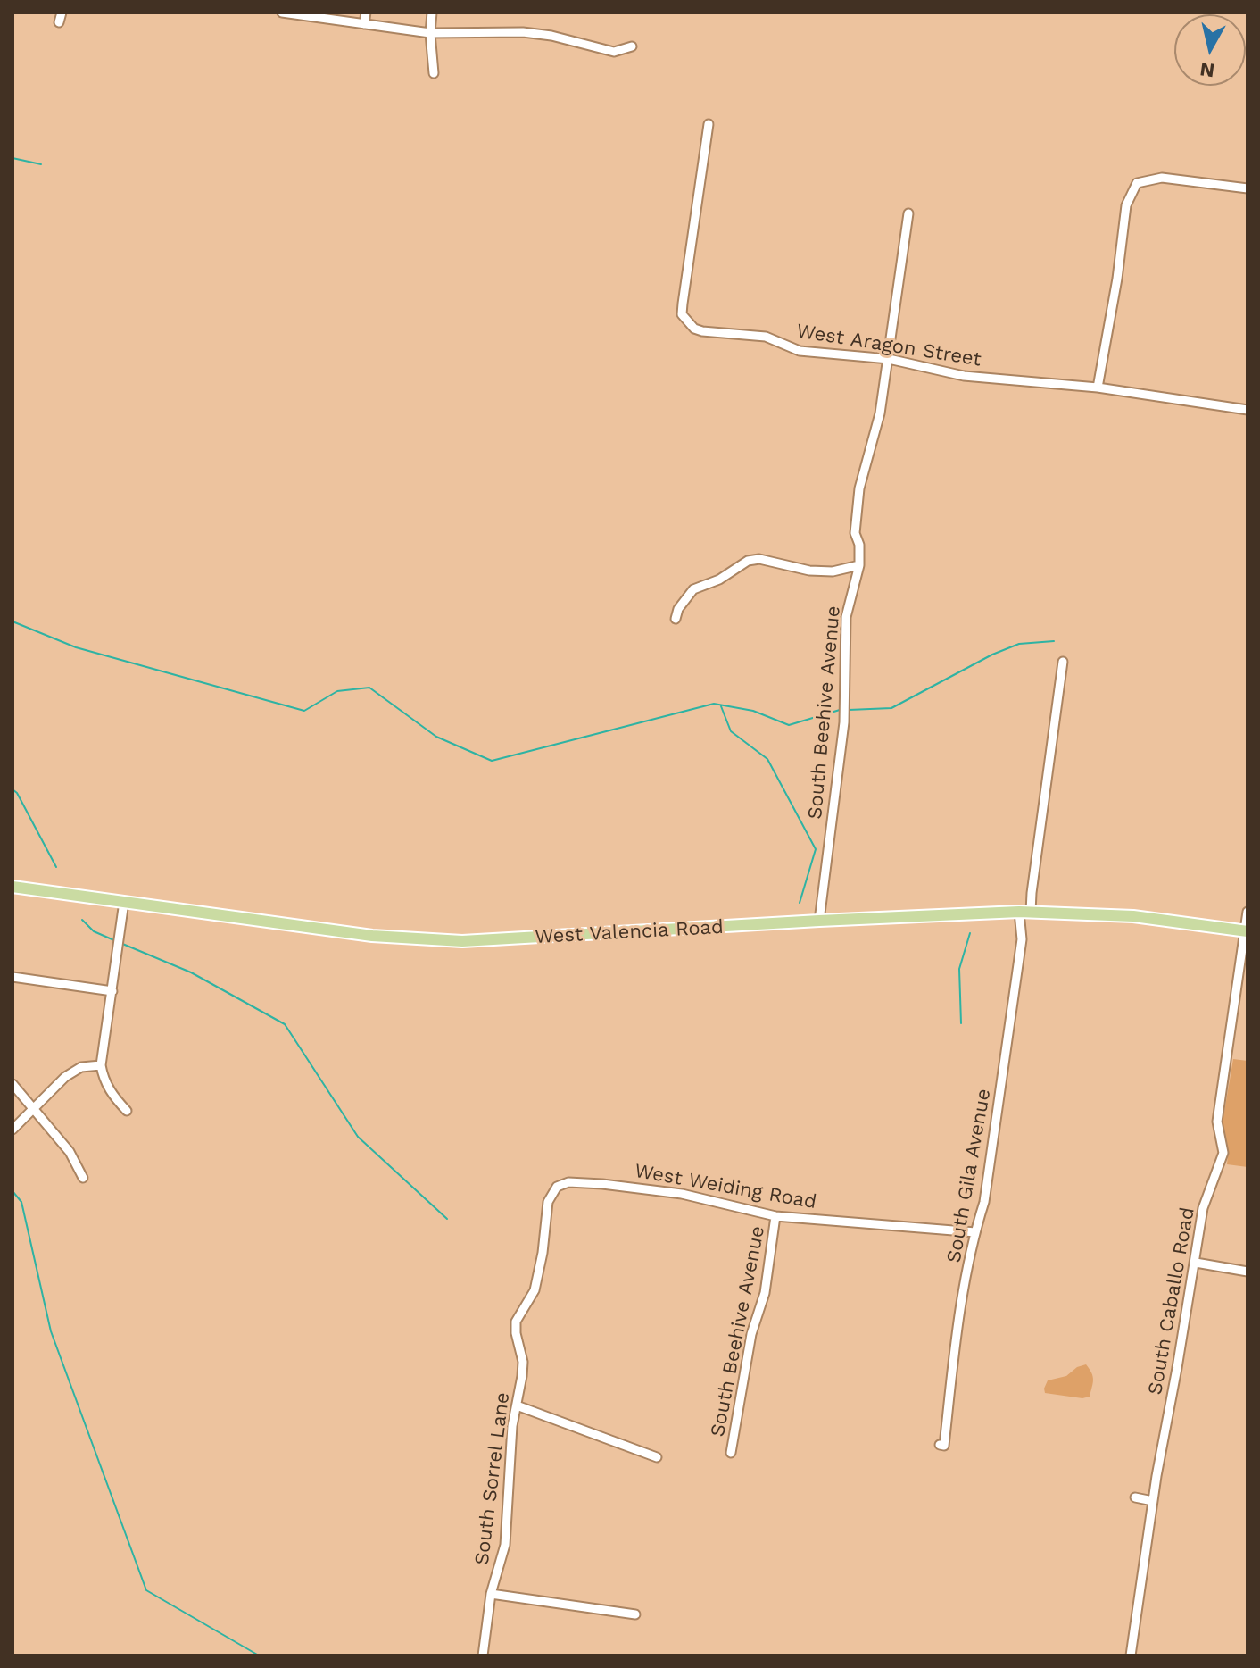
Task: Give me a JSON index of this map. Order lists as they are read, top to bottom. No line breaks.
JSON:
{"streets":{"main road":["West Valencia Road"],"street":["West Aragon Street","South Beehive Avenue","South Gila Avenue","West Weiding Road","South Caballo Road","South Sorrel Lane"]},"crossings":[["West Aragon Street","South Beehive Avenue"],["South Beehive Avenue","West Valencia Road"],["South Beehive Avenue","West Weiding Road"],["West Valencia Road","South Gila Avenue"],["West Valencia Road","South Caballo Road"],["South Gila Avenue","West Weiding Road"],["West Weiding Road","South Sorrel Lane"]],"north":"bottom"}
